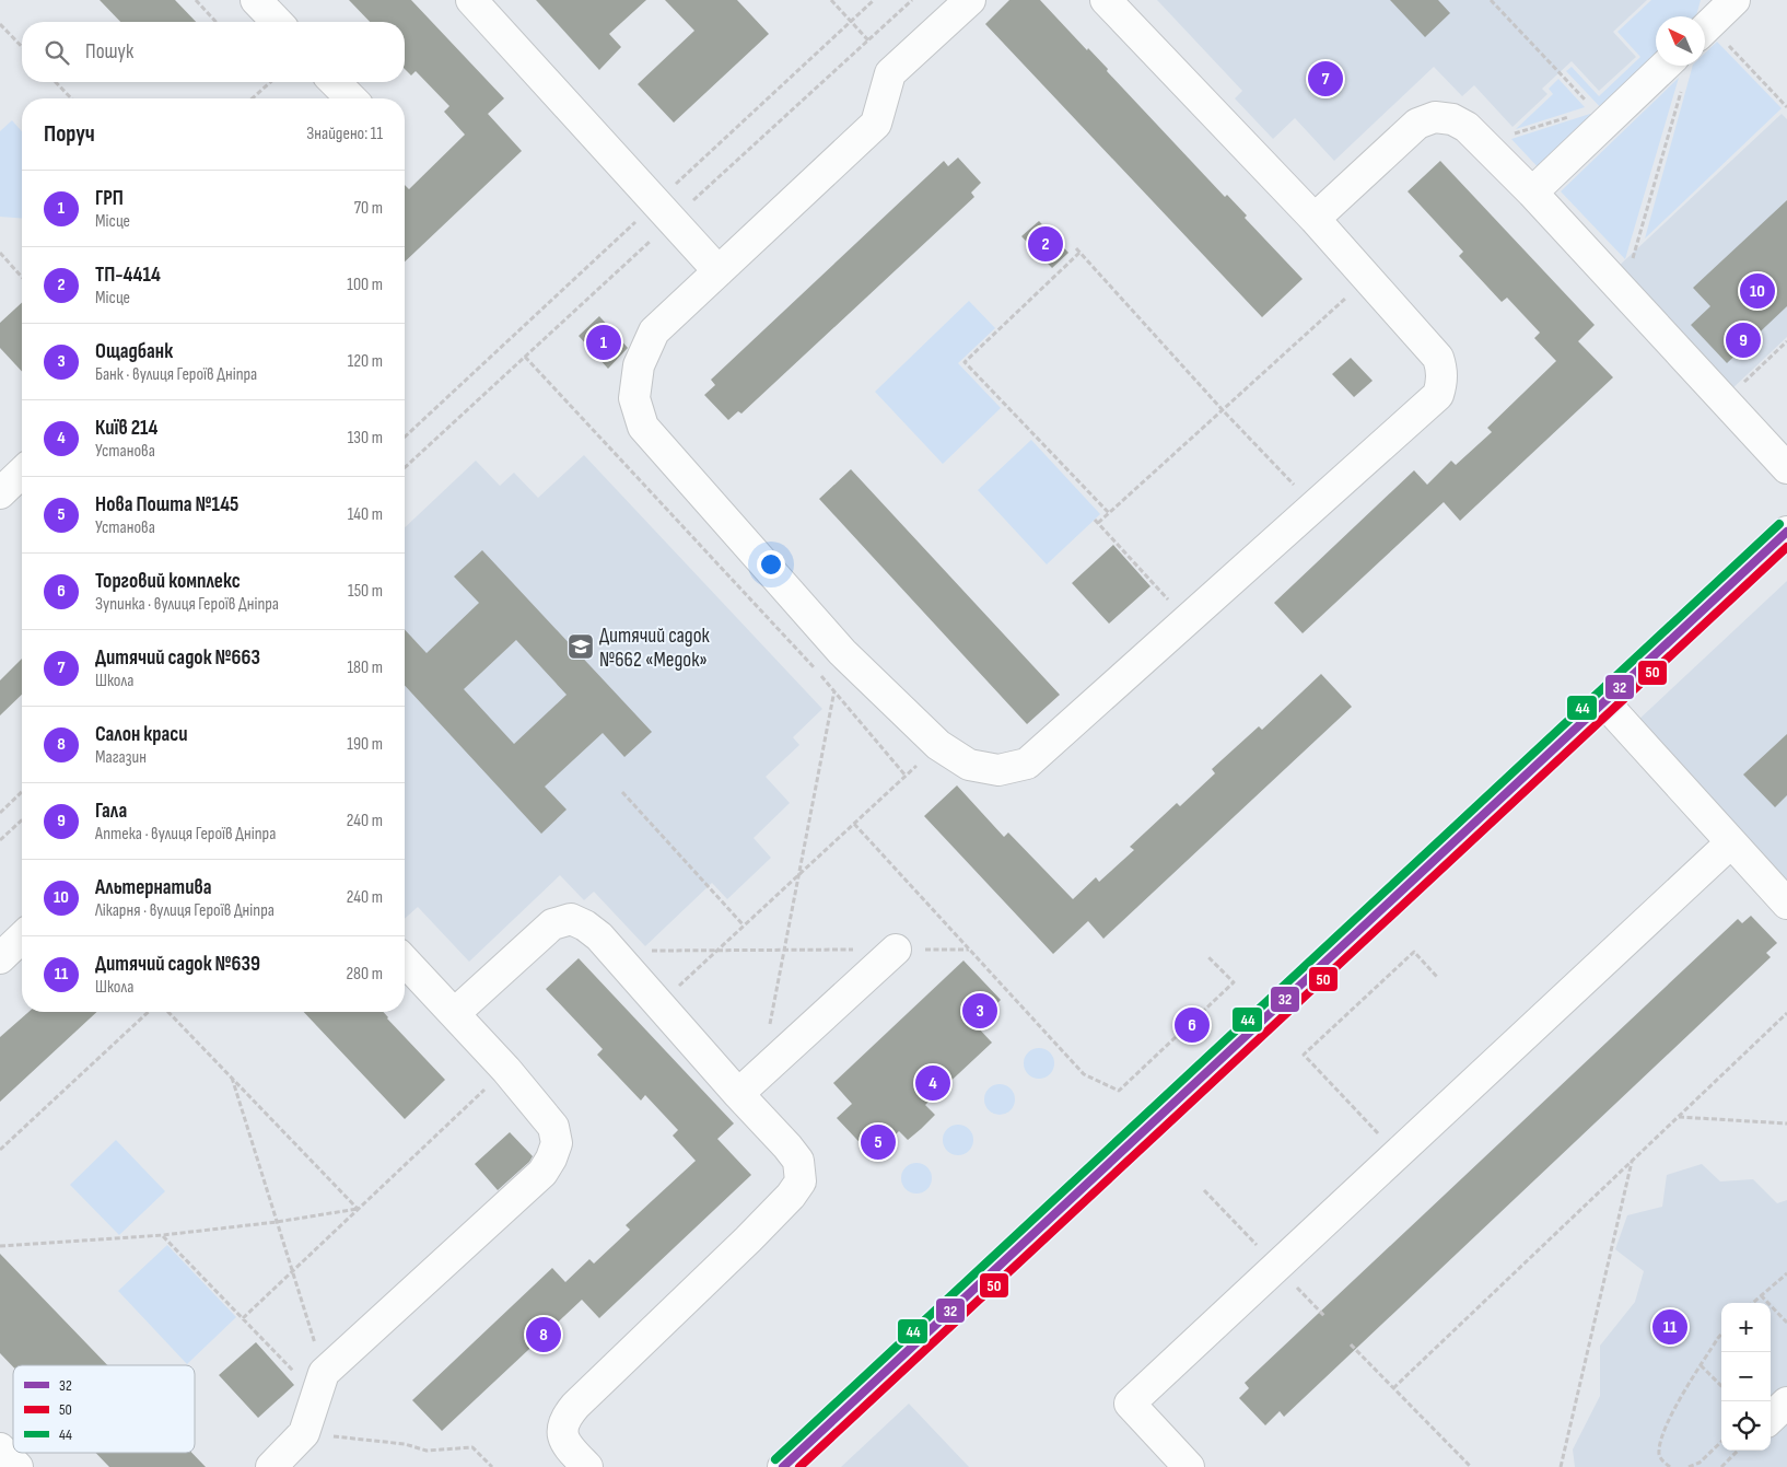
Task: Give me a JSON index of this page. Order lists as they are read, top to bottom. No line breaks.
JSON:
{"places":{"school or university":["Дитячий садок №662 «Медок»"]},"lines":["transit line 44","transit line 32","transit line 50"],"legend":["32","50","44"],"north":"top left","page":{"search":"Пошук","pins":["7","2","10","9","1","3","6","4","5","11","8"],"heading":["Поруч","Знайдено: 11"],"list":[{"mark":"1","name":"ГРП","note":"Місце","value":"70 m"},{"mark":"2","name":"ТП-4414","note":"Місце","value":"100 m"},{"mark":"3","name":"Ощадбанк","note":"Банк · вулиця Героїв Дніпра","value":"120 m"},{"mark":"4","name":"Київ 214","note":"Установа","value":"130 m"},{"mark":"5","name":"Нова Пошта №145","note":"Установа","value":"140 m"},{"mark":"6","name":"Торговий комплекс","note":"Зупинка · вулиця Героїв Дніпра","value":"150 m"},{"mark":"7","name":"Дитячий садок №663","note":"Школа","value":"180 m"},{"mark":"8","name":"Салон краси","note":"Магазин","value":"190 m"},{"mark":"9","name":"Гала","note":"Аптека · вулиця Героїв Дніпра","value":"240 m"},{"mark":"10","name":"Альтернатива","note":"Лікарня · вулиця Героїв Дніпра","value":"240 m"},{"mark":"11","name":"Дитячий садок №639","note":"Школа","value":"280 m"}],"map_buttons":["+","−"]}}
